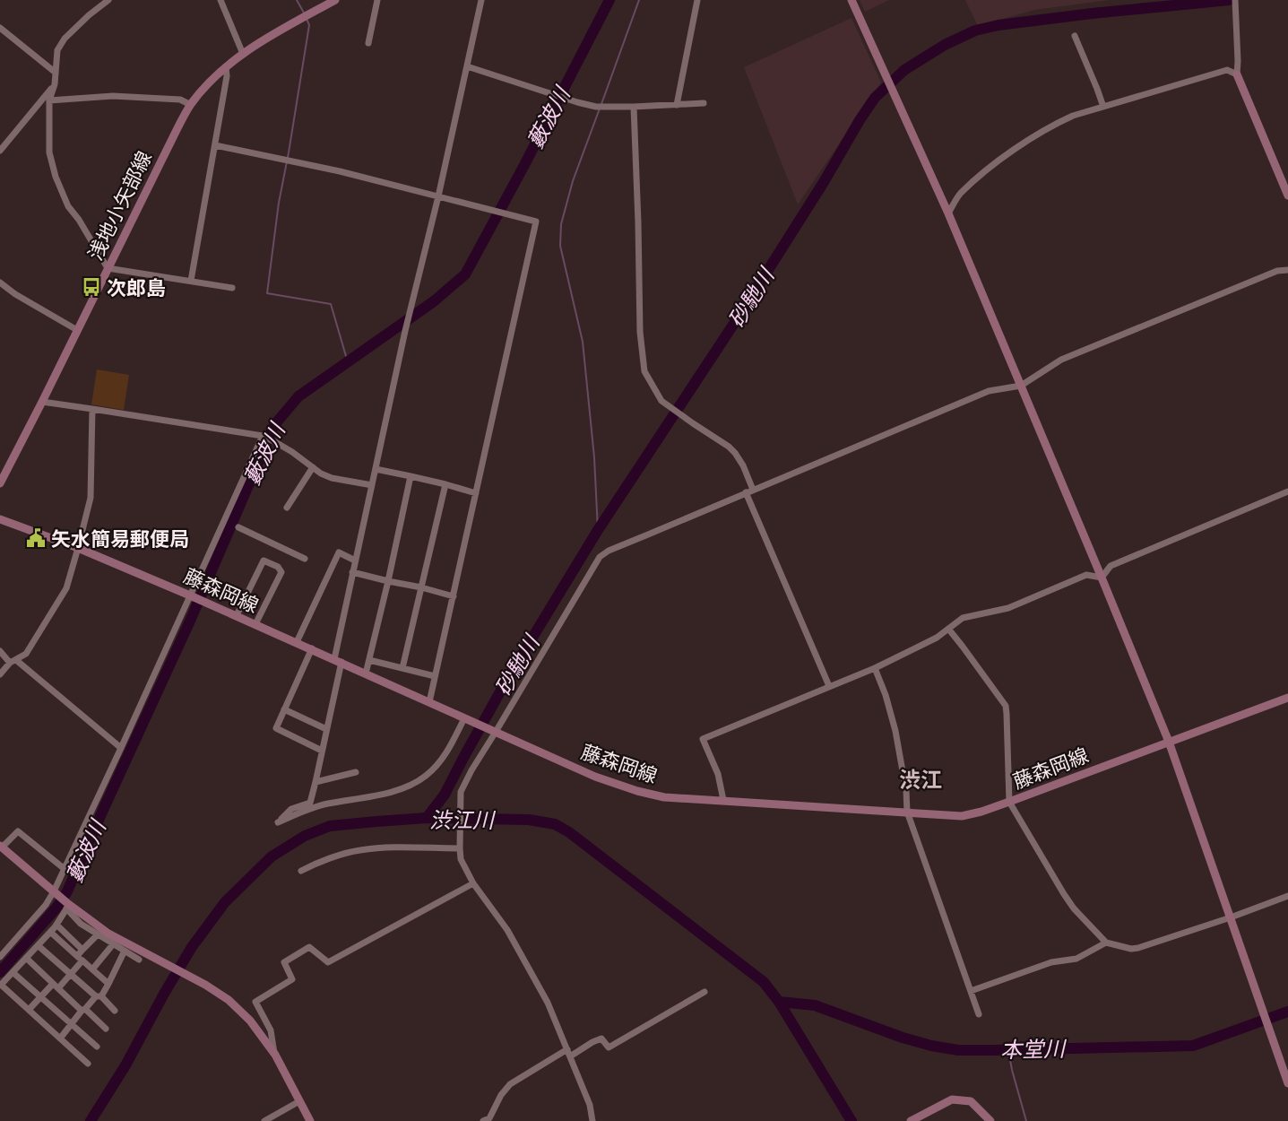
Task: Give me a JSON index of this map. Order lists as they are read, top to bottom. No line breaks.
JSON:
{"streets":{"main road":["浅地小矢部線","藤森岡線"]},"districts":["渋江"],"water":["藪波川","砂馳川","渋江川","本堂川"],"places":{"bus stop":["次郎島"],"public building":["矢水簡易郵便局"]}}
